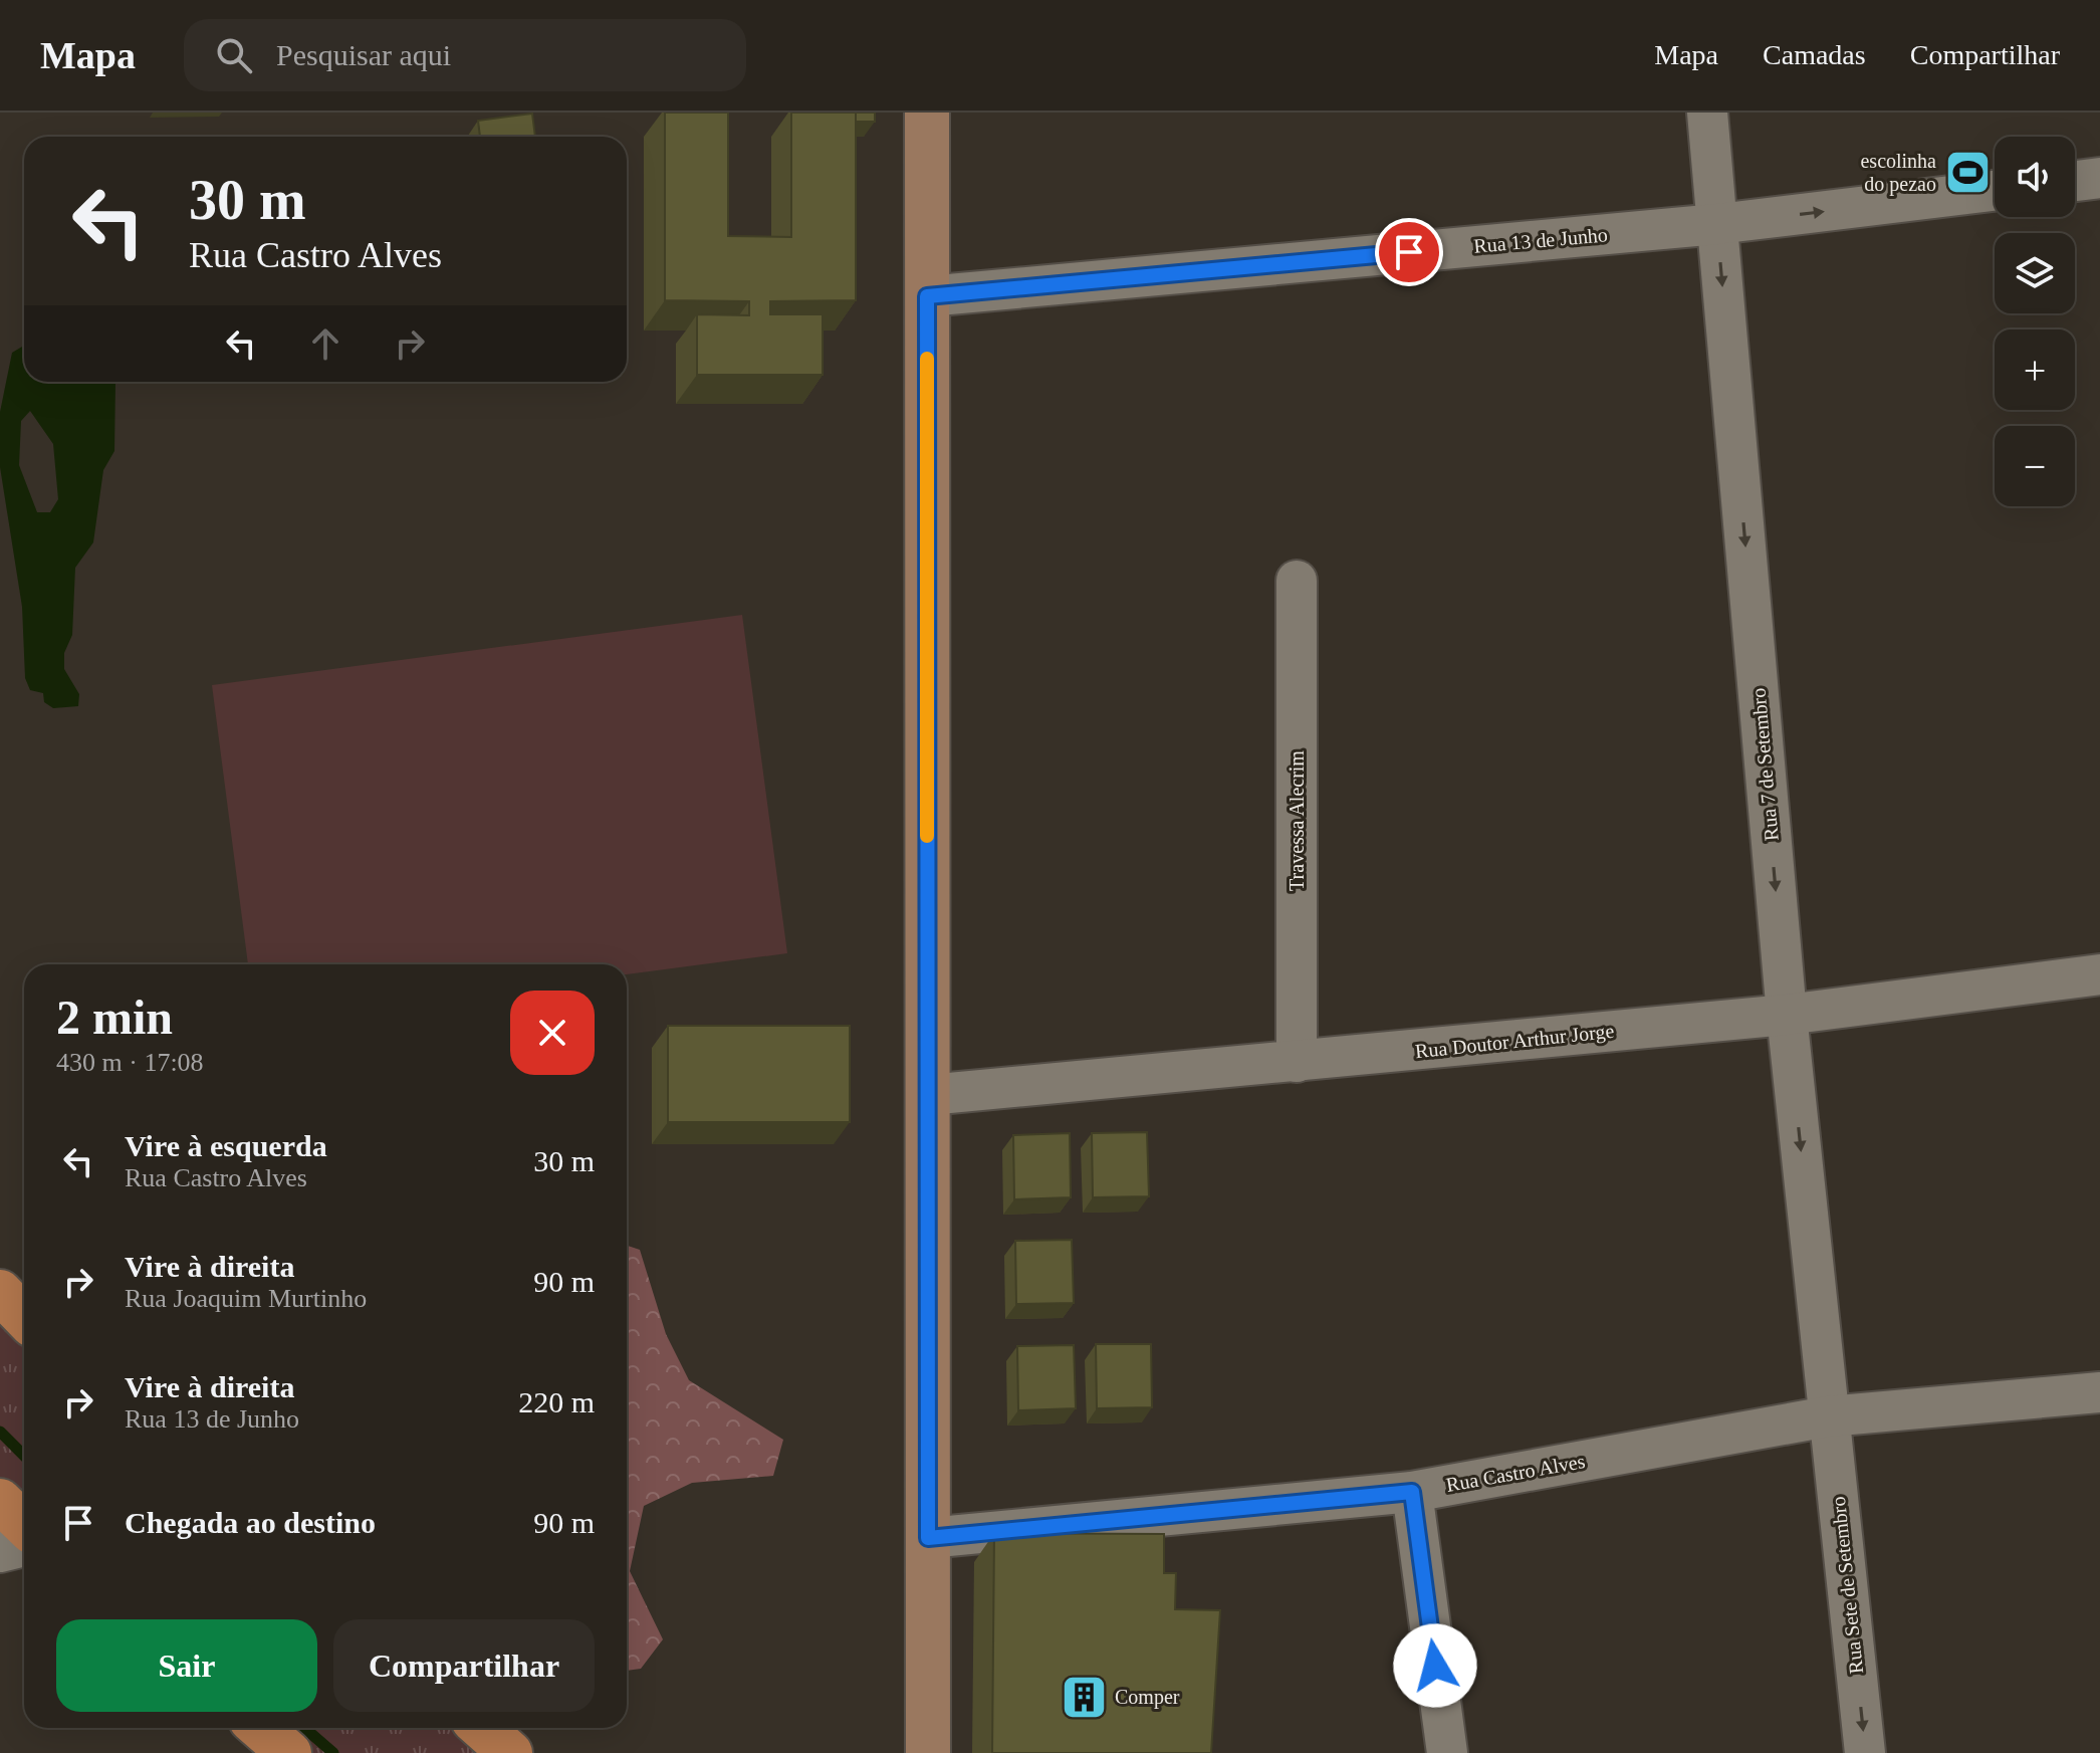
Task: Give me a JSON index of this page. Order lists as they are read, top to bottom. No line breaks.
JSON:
{"streets":{"street":["Rua 13 de Junho","Rua 7 de Setembro","Travessa Alecrim","Rua Doutor Arthur Jorge","Rua Castro Alves","Rua Sete de Setembro"]},"crossings":[["Rua 13 de Junho","Rua 7 de Setembro"],["Rua 7 de Setembro","Rua Doutor Arthur Jorge"],["Rua 7 de Setembro","Rua Castro Alves"],["Rua 7 de Setembro","Rua Sete de Setembro"],["Travessa Alecrim","Rua Doutor Arthur Jorge"],["Rua Castro Alves","Rua Sete de Setembro"]],"one_way":["Rua 7 de Setembro","Rua Sete de Setembro"],"places":{"sports":["escolinha do pezao"],"building":["Comper"]},"page":{"header":"Mapa","search":"Pesquisar aqui","nav":["Mapa","Camadas","Compartilhar"],"map_buttons":["+","−"],"turn":["30 m","Rua Castro Alves"],"heading":["2 min","430 m · 17:08"],"list":[{"name":"Vire à esquerda","note":"Rua Castro Alves","value":"30 m"},{"name":"Vire à direita","note":"Rua Joaquim Murtinho","value":"90 m"},{"name":"Vire à direita","note":"Rua 13 de Junho","value":"220 m"},{"name":"Chegada ao destino","value":"90 m"}],"buttons":["Sair","Compartilhar"]}}
